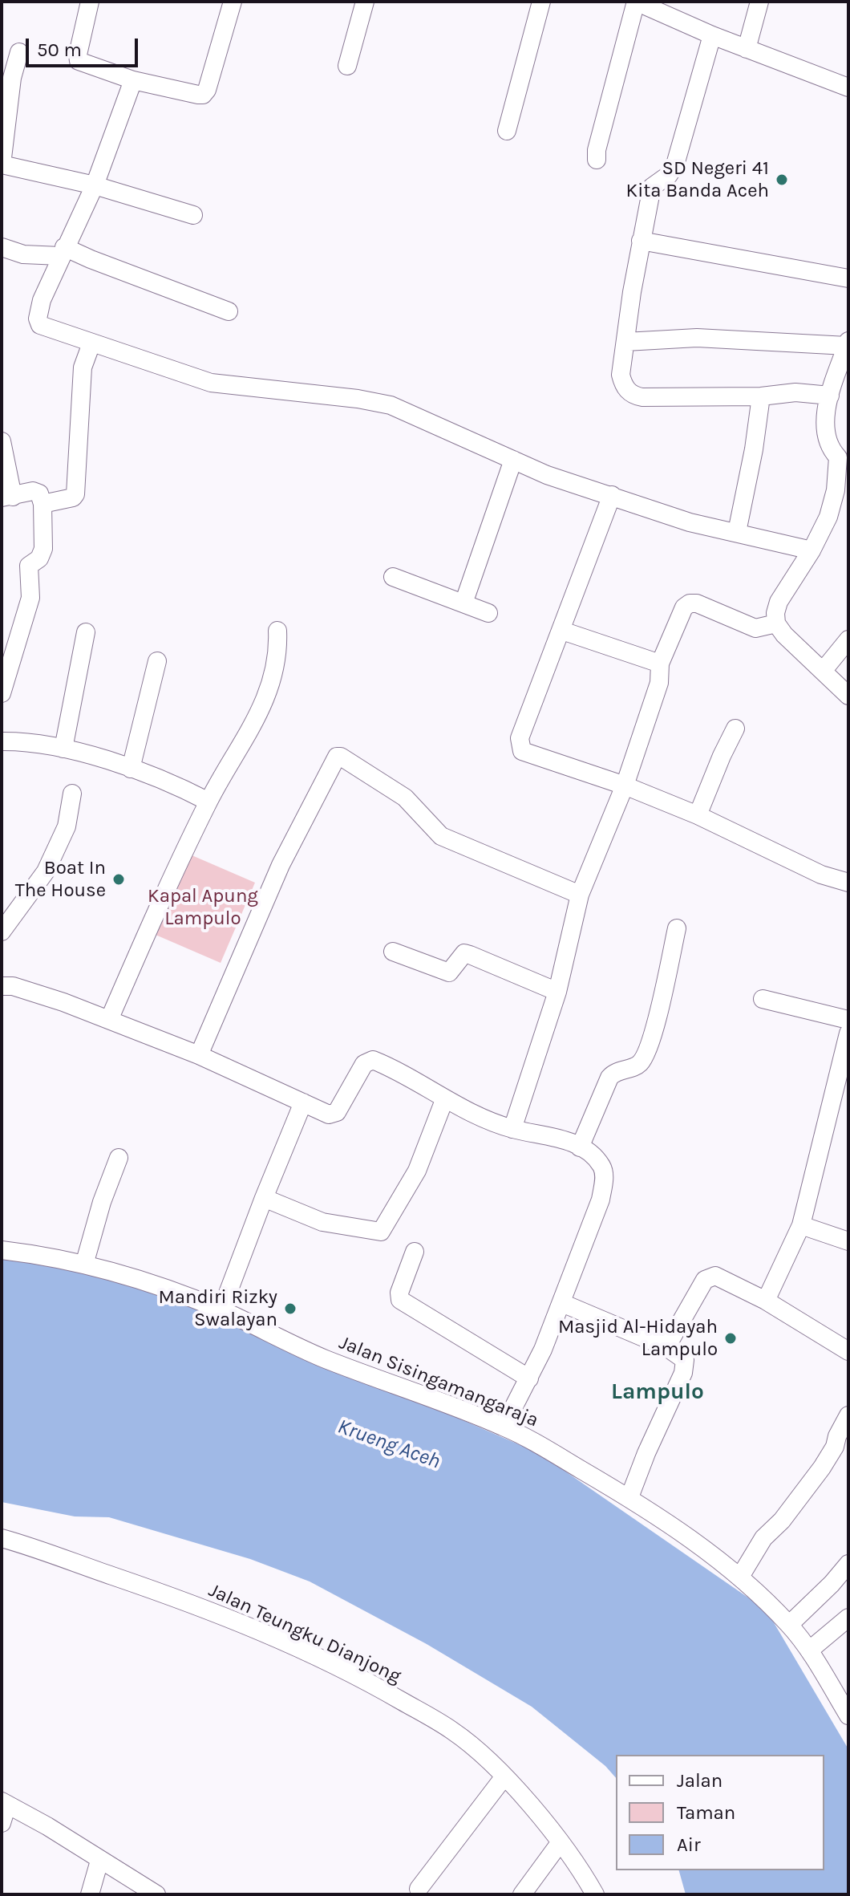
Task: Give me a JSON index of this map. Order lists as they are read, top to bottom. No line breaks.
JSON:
{"streets":{"street":["Jalan Sisingamangaraja","Jalan Teungku Dianjong"]},"districts":["Lampulo"],"water":["Krueng Aceh"],"parks":["Kapal Apung Lampulo"],"places":["SD Negeri 41 Kita Banda Aceh","Boat In The House","Mandiri Rizky Swalayan","Masjid Al-Hidayah Lampulo"],"legend":["Jalan","Taman","Air"],"scale_bar":"50 m"}
